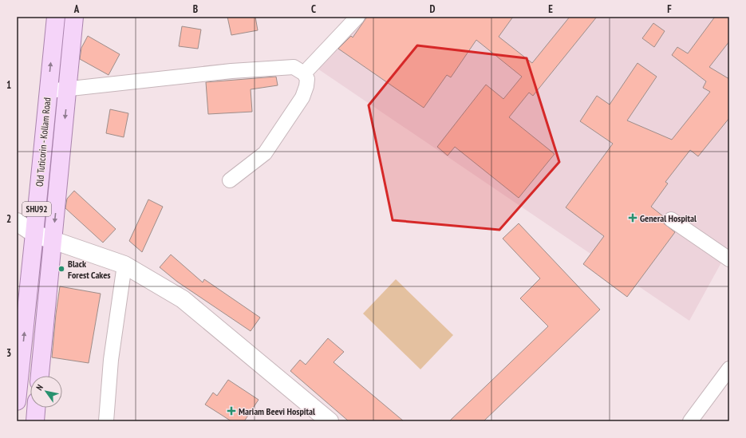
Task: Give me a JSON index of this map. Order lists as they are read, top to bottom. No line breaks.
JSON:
{"streets":{"main road":["Old Tuticorin - Kollam Road","SHU92"]},"places":{"health":["General Hospital","Mariam Beevi Hospital"],"other":["Black Forest Cakes"]},"north":"top left","grid":{"columns":["A","B","C","D","E","F"],"rows":["1","2","3"]}}
